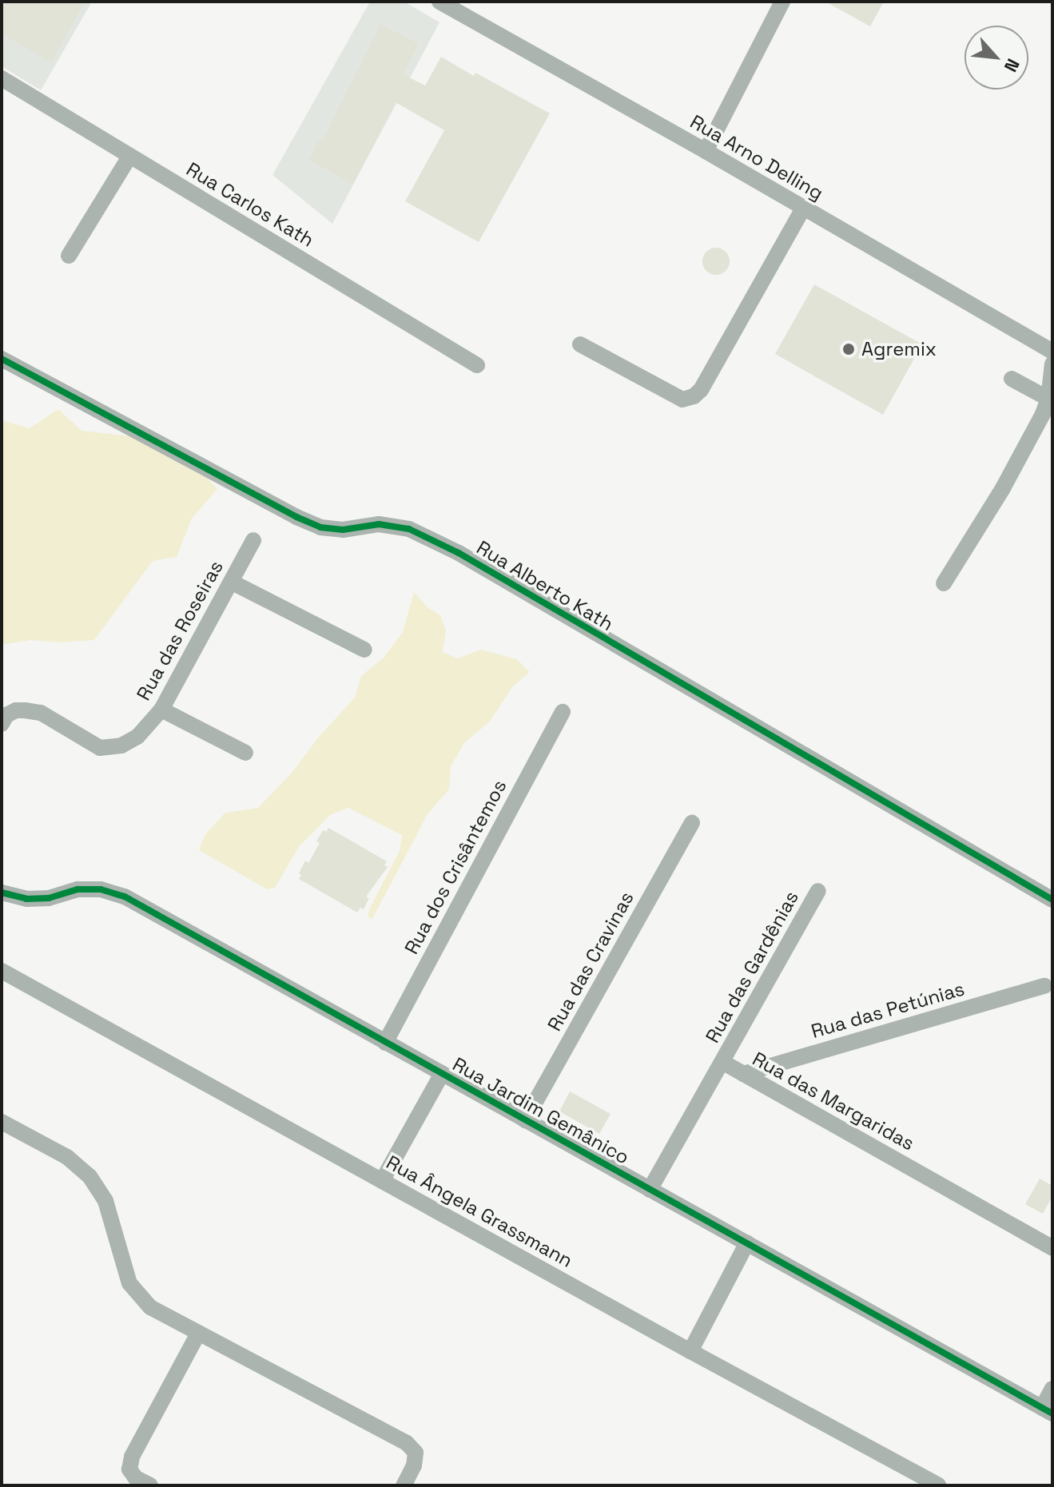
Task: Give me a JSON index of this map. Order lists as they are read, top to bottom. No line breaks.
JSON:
{"streets":{"street":["Rua Arno Delling","Rua Carlos Kath","Rua Alberto Kath","Rua das Roseiras","Rua dos Crisântemos","Rua das Cravinas","Rua das Gardênias","Rua das Petúnias","Rua das Margaridas","Rua Jardim Gemânico","Rua Ângela Grassmann"]},"crossings":[["Rua dos Crisântemos","Rua Jardim Gemânico"],["Rua das Cravinas","Rua Jardim Gemânico"],["Rua das Gardênias","Rua das Margaridas"],["Rua das Petúnias","Rua das Margaridas"],["Rua das Margaridas","Rua Jardim Gemânico"]],"places":["Agremix"],"north":"bottom right"}
